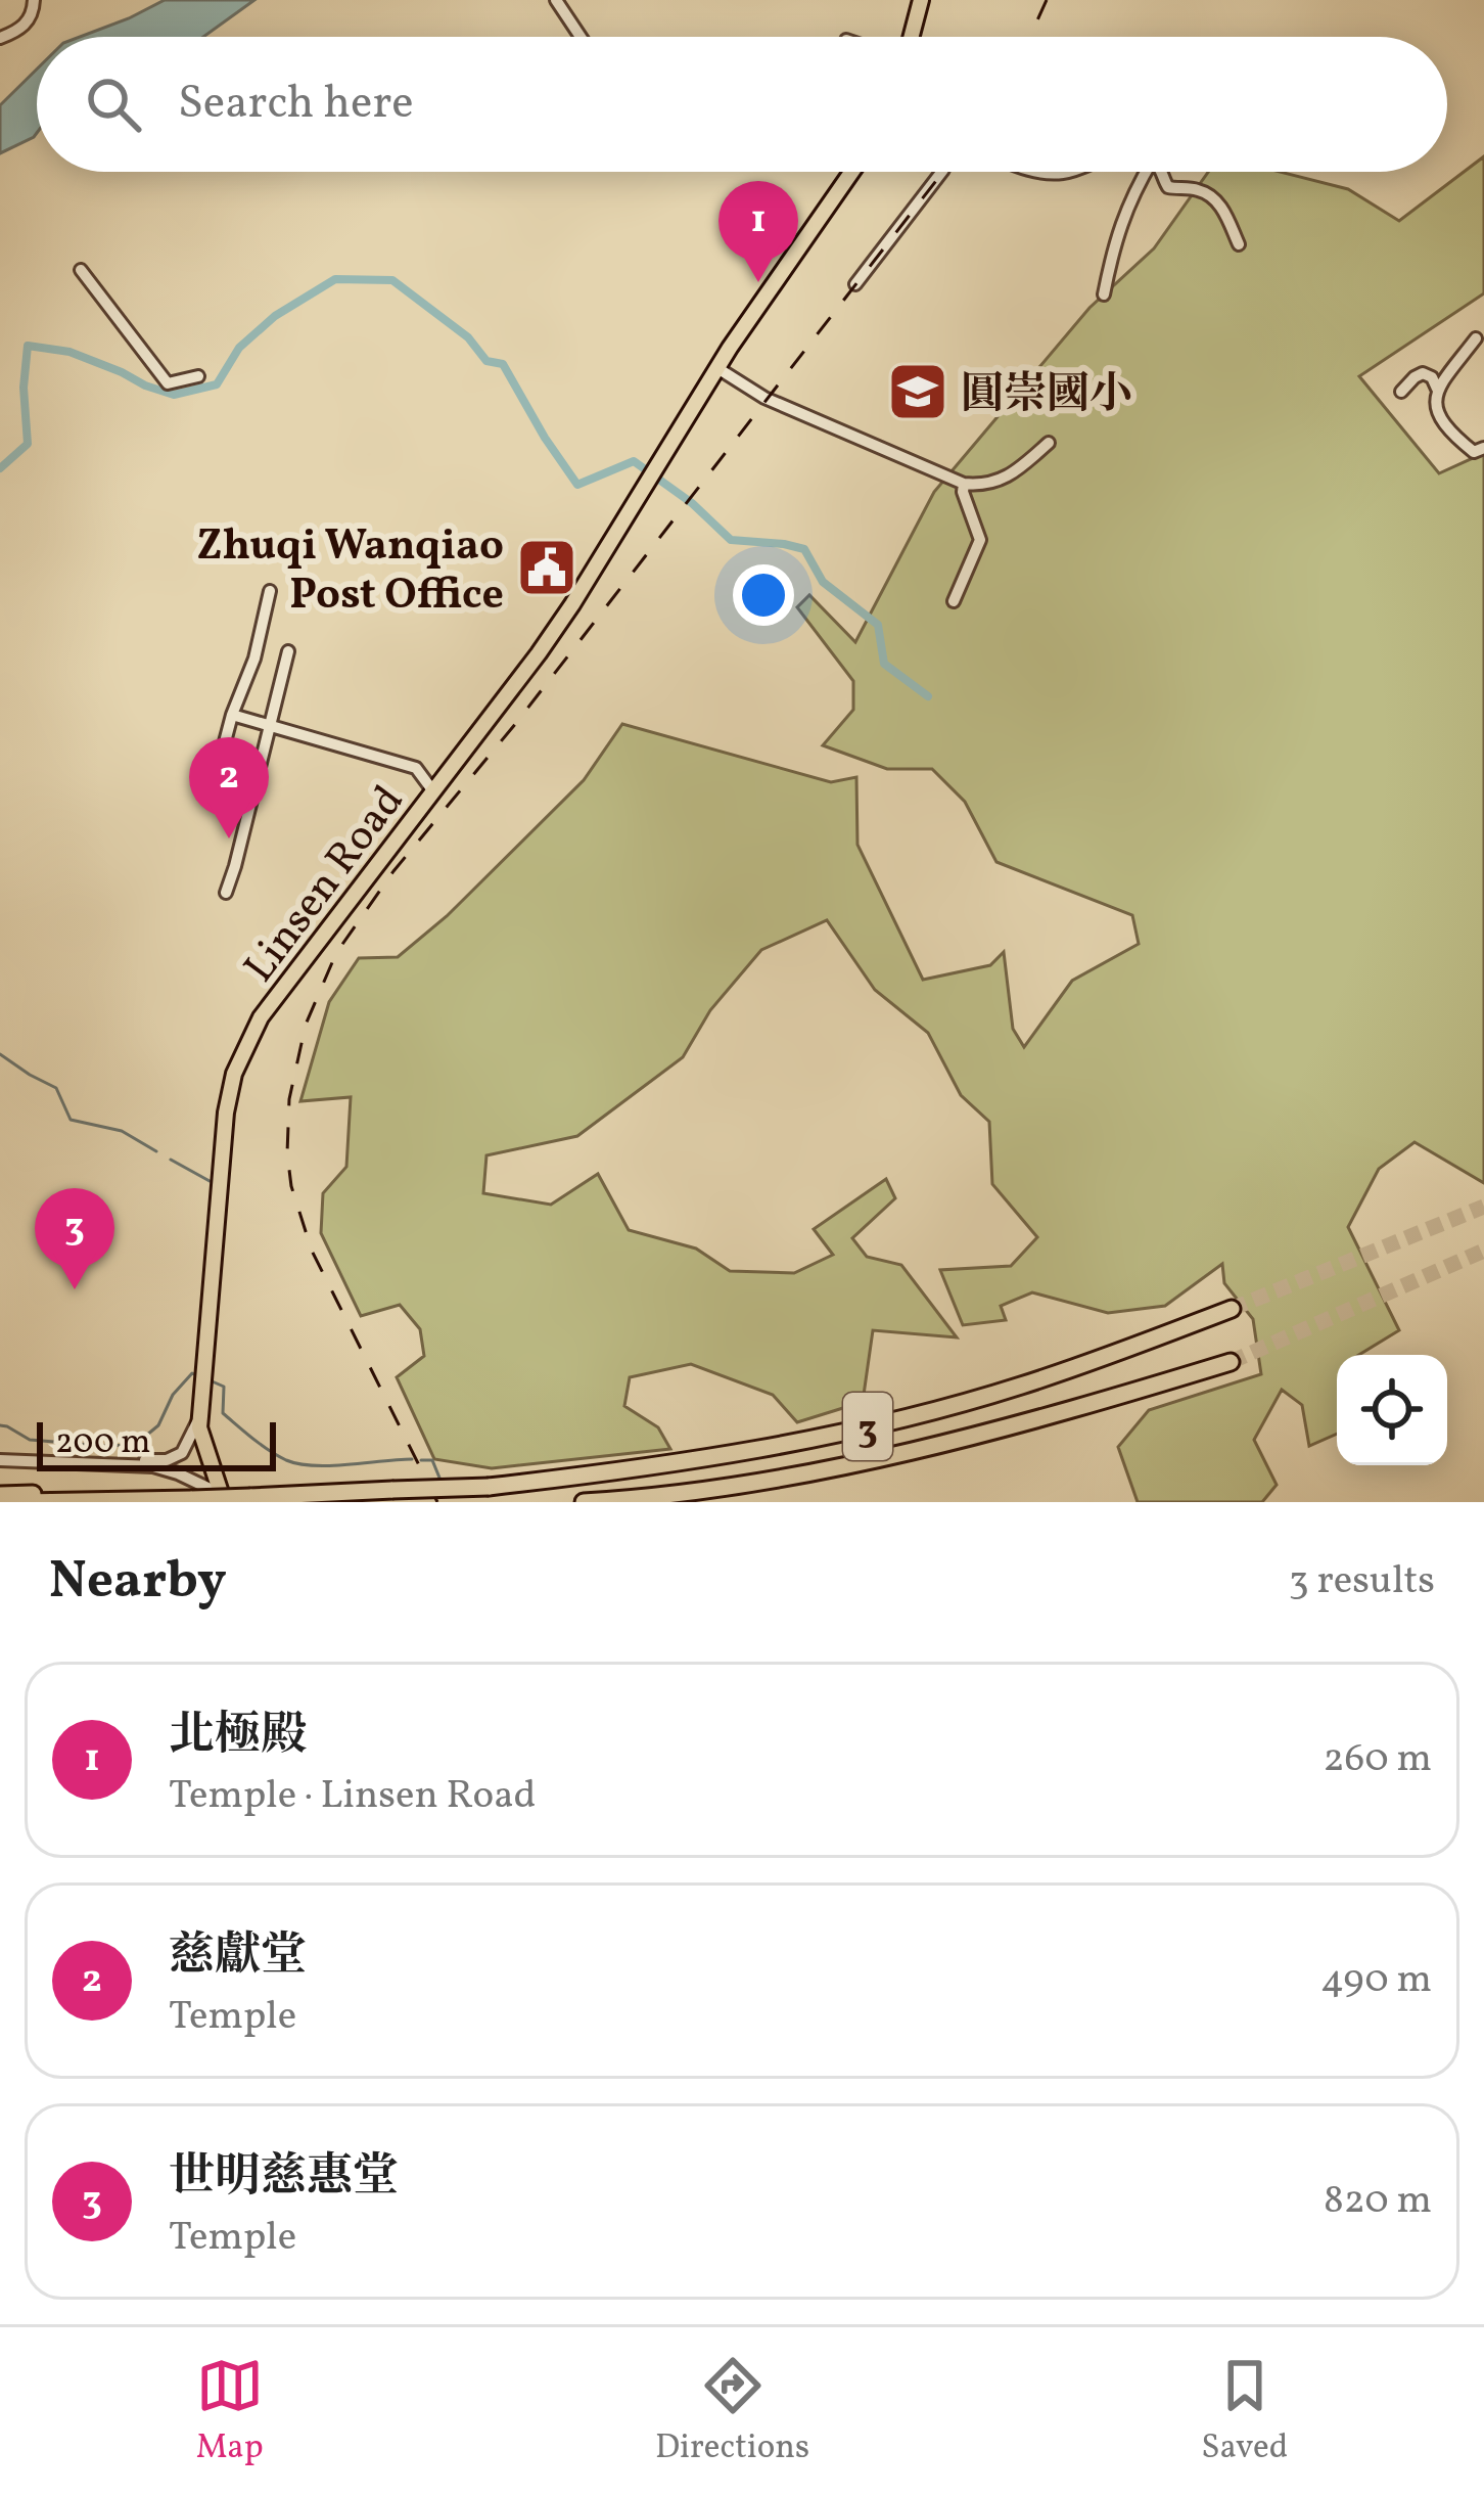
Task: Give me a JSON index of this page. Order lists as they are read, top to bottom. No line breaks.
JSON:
{"streets":{"highway":["3"],"main road":["Linsen Road"]},"places":{"school or university":["圓崇國小"],"public building":["Zhuqi Wanqiao Post Office"]},"scale_bar":"200 m","page":{"search":"Search here","pins":["1","2","3"],"scale":"200 m","heading":["Nearby","3 results"],"list":[{"mark":"1","name":"北極殿","note":"Temple · Linsen Road","value":"260 m"},{"mark":"2","name":"慈獻堂","note":"Temple","value":"490 m"},{"mark":"3","name":"世明慈惠堂","note":"Temple","value":"820 m"}],"nav":["Map","Directions","Saved"]}}
